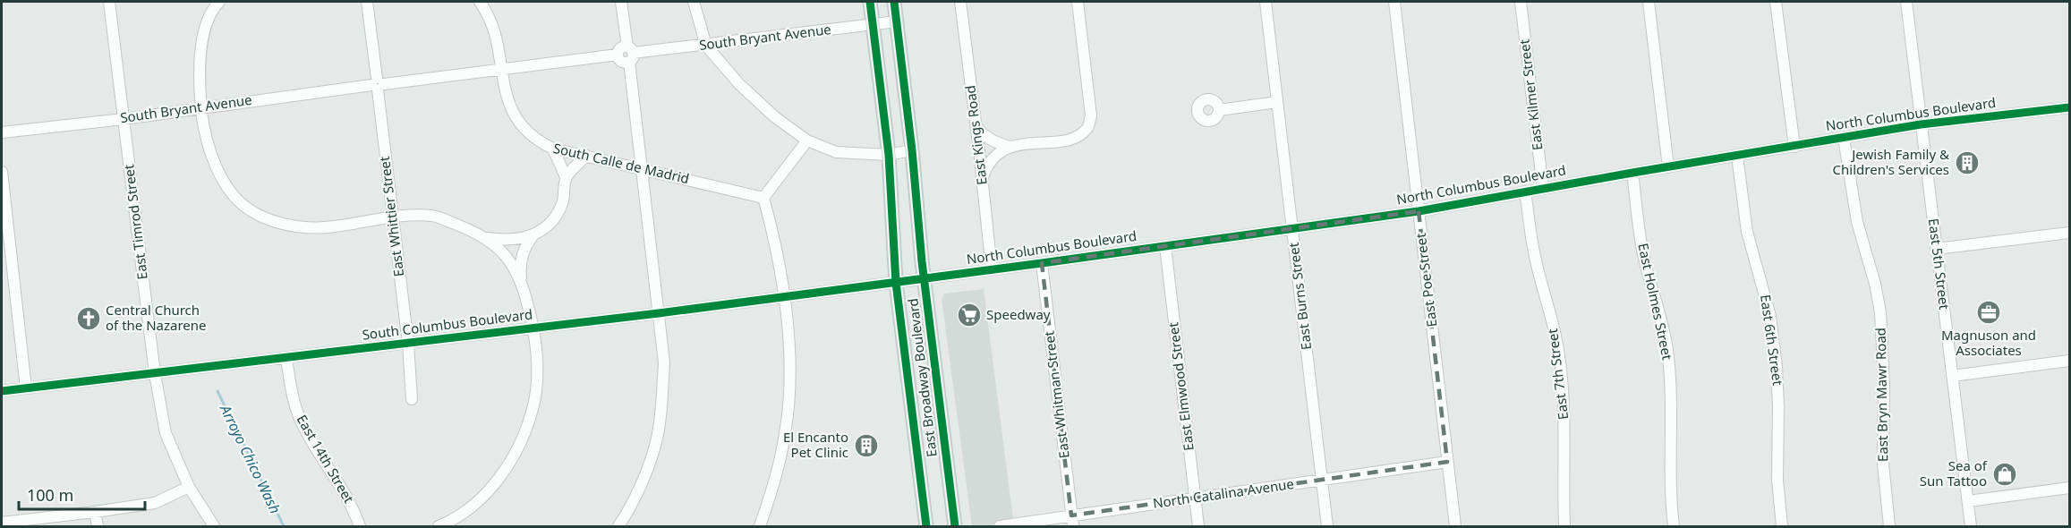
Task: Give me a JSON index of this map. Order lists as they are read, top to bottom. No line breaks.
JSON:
{"streets":{"main road":["East Broadway Boulevard"],"street":["South Bryant Avenue","East Kilmer Street","North Columbus Boulevard","East Kings Road","South Calle de Madrid","East Whittier Street","East Timrod Street","East 5th Street","East Poe Street","East Burns Street","East Holmes Street","South Columbus Boulevard","East 6th Street","East 7th Street","East Elmwood Street","East Whitman Street","East Bryn Mawr Road","East 14th Street","North Catalina Avenue"]},"crossings":[["South Bryant Avenue","South Calle de Madrid"],["South Bryant Avenue","East Whittier Street"],["South Bryant Avenue","East Timrod Street"],["South Bryant Avenue","East Broadway Boulevard"],["East Kilmer Street","North Columbus Boulevard"],["North Columbus Boulevard","East Kings Road"],["North Columbus Boulevard","East 5th Street"],["North Columbus Boulevard","East Poe Street"],["North Columbus Boulevard","East Burns Street"],["North Columbus Boulevard","East Holmes Street"],["North Columbus Boulevard","South Columbus Boulevard"],["North Columbus Boulevard","East 6th Street"],["North Columbus Boulevard","East 7th Street"],["North Columbus Boulevard","East Broadway Boulevard"],["North Columbus Boulevard","East Elmwood Street"],["North Columbus Boulevard","East Whitman Street"],["North Columbus Boulevard","East Bryn Mawr Road"],["East Whittier Street","South Columbus Boulevard"],["East Timrod Street","South Columbus Boulevard"],["East Poe Street","North Catalina Avenue"],["East Burns Street","North Catalina Avenue"],["South Columbus Boulevard","East Broadway Boulevard"],["South Columbus Boulevard","East 14th Street"],["East Elmwood Street","North Catalina Avenue"],["East Whitman Street","North Catalina Avenue"]],"water":["Arroyo Chico Wash"],"places":{"building":["Jewish Family & Children's Services","El Encanto Pet Clinic"],"office":["Magnuson and Associates"],"supermarket":["Speedway"],"church":["Central Church of the Nazarene"],"shop":["Sea of Sun Tattoo"]},"scale_bar":"100 m"}
